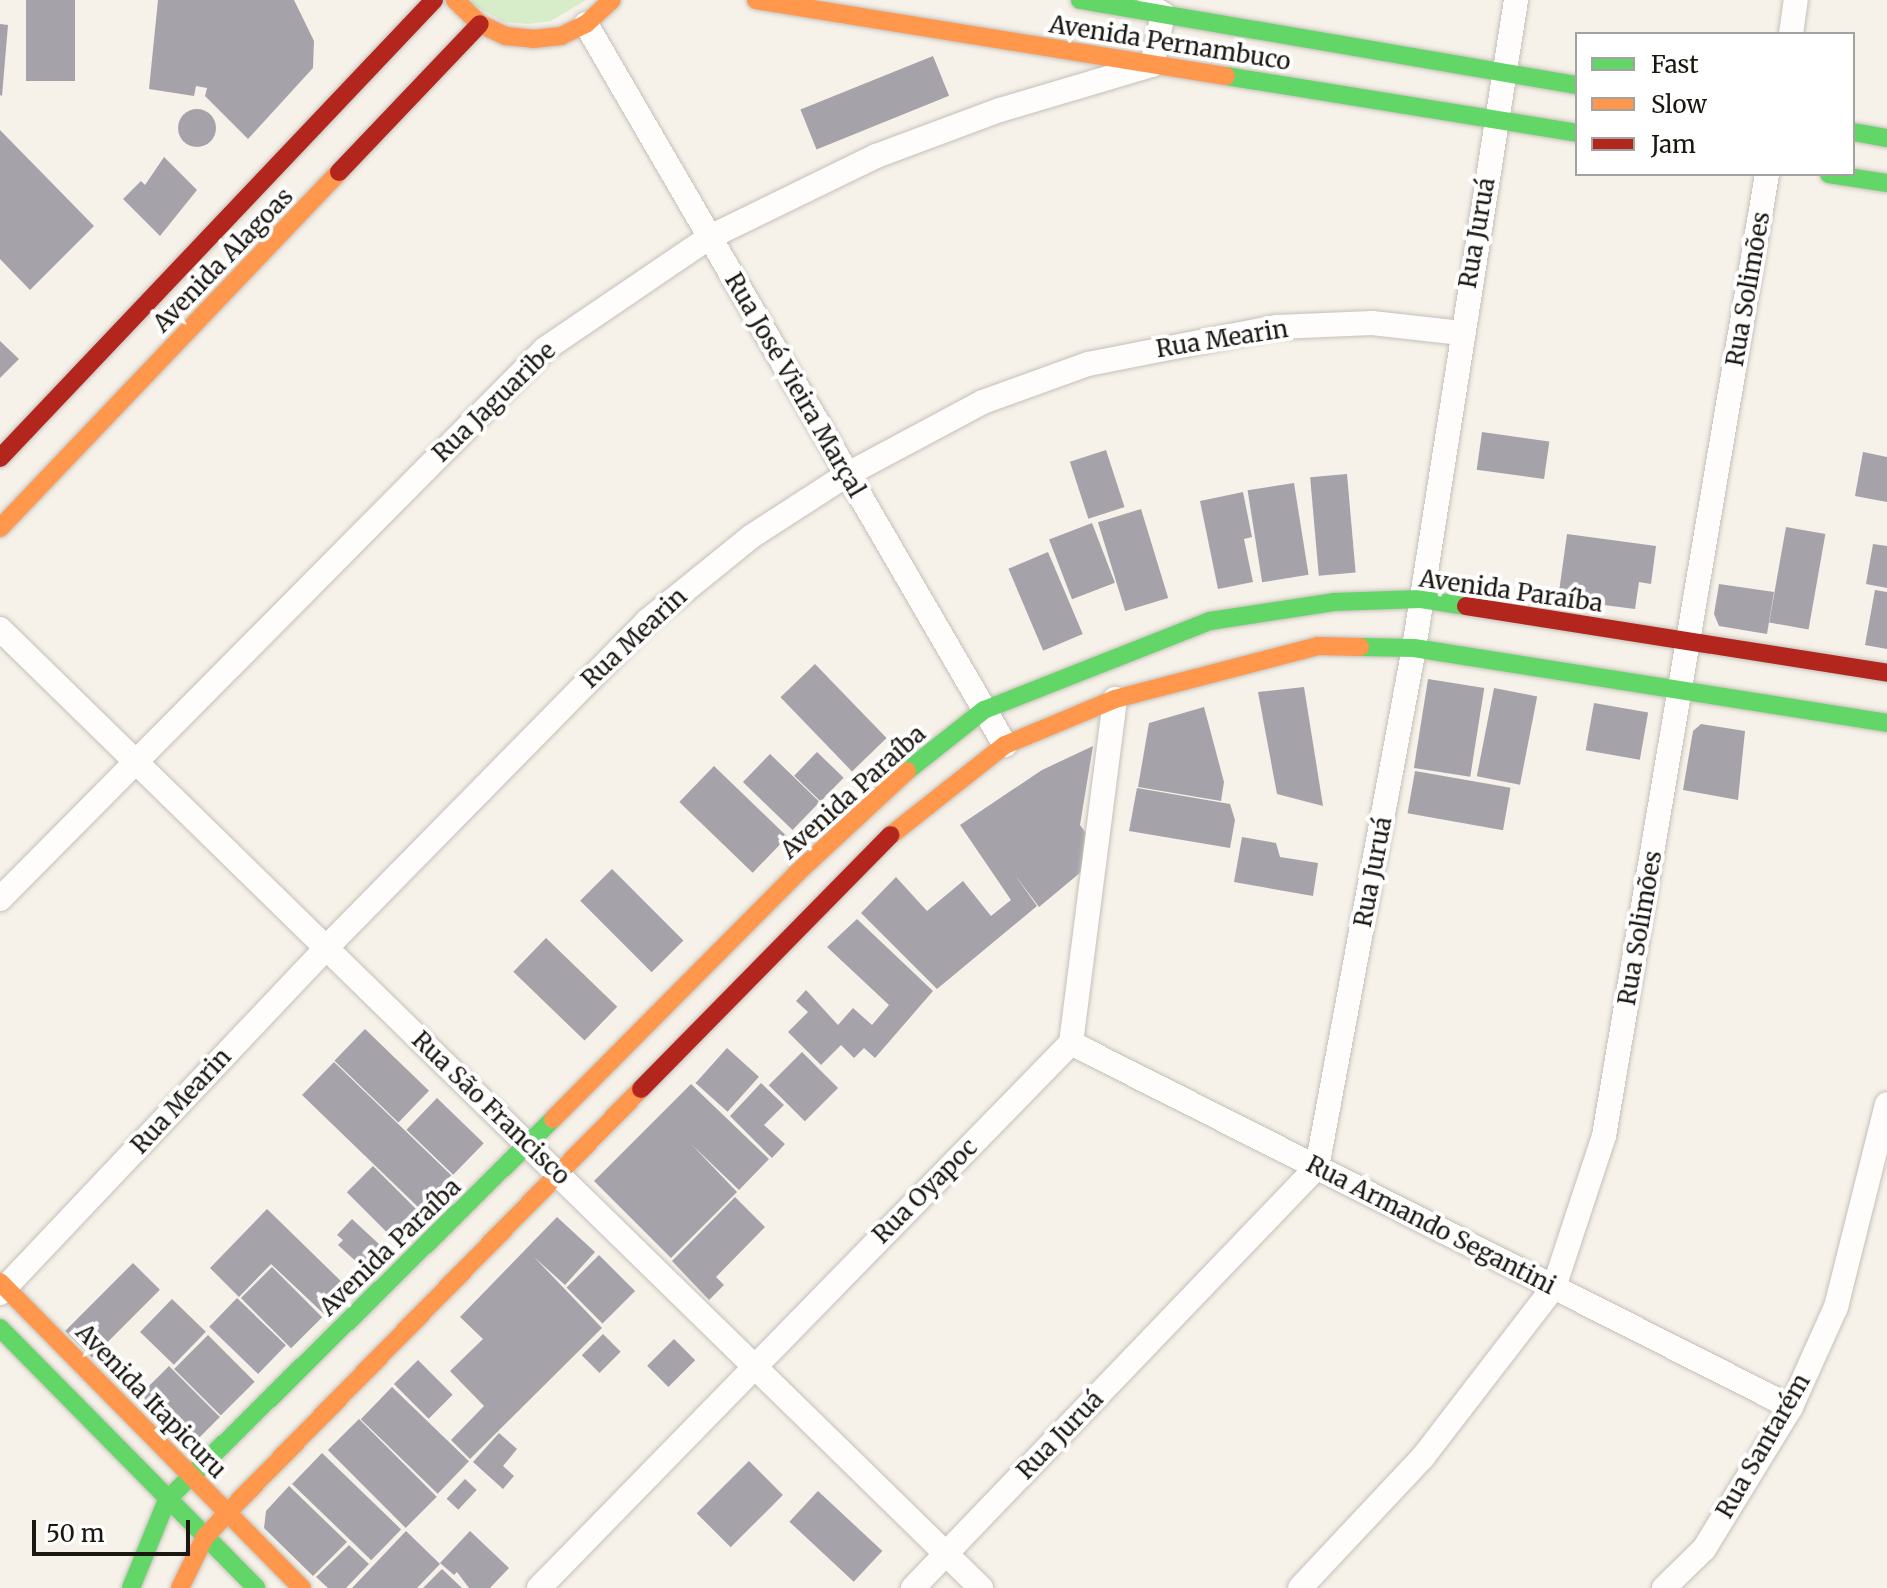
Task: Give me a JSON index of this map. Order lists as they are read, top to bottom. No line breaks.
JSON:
{"streets":{"main road":["Avenida Pernambuco","Avenida Alagoas","Avenida Paraíba","Avenida Itapicuru"],"street":["Rua Juruá","Rua Solimões","Rua Mearin","Rua José Vieira Marçal","Rua Jaguaribe","Rua São Francisco","Rua Oyapoc","Rua Armando Segantini","Rua Santarém"]},"crossings":[["Avenida Pernambuco","Rua Juruá"],["Avenida Pernambuco","Rua Jaguaribe"],["Rua Juruá","Rua Mearin"],["Rua Juruá","Avenida Paraíba"],["Rua Juruá","Rua São Francisco"],["Rua Juruá","Rua Armando Segantini"],["Rua Solimões","Avenida Paraíba"],["Rua Solimões","Rua Armando Segantini"],["Rua Mearin","Rua José Vieira Marçal"],["Rua Mearin","Rua São Francisco"],["Rua Mearin","Avenida Itapicuru"],["Rua José Vieira Marçal","Rua Jaguaribe"],["Rua José Vieira Marçal","Avenida Paraíba"],["Rua Jaguaribe","Rua São Francisco"],["Avenida Paraíba","Rua São Francisco"],["Avenida Paraíba","Avenida Itapicuru"],["Rua São Francisco","Rua Oyapoc"],["Rua Oyapoc","Rua Armando Segantini"],["Rua Armando Segantini","Rua Santarém"]],"legend":["Fast","Slow","Jam"],"scale_bar":"50 m"}
